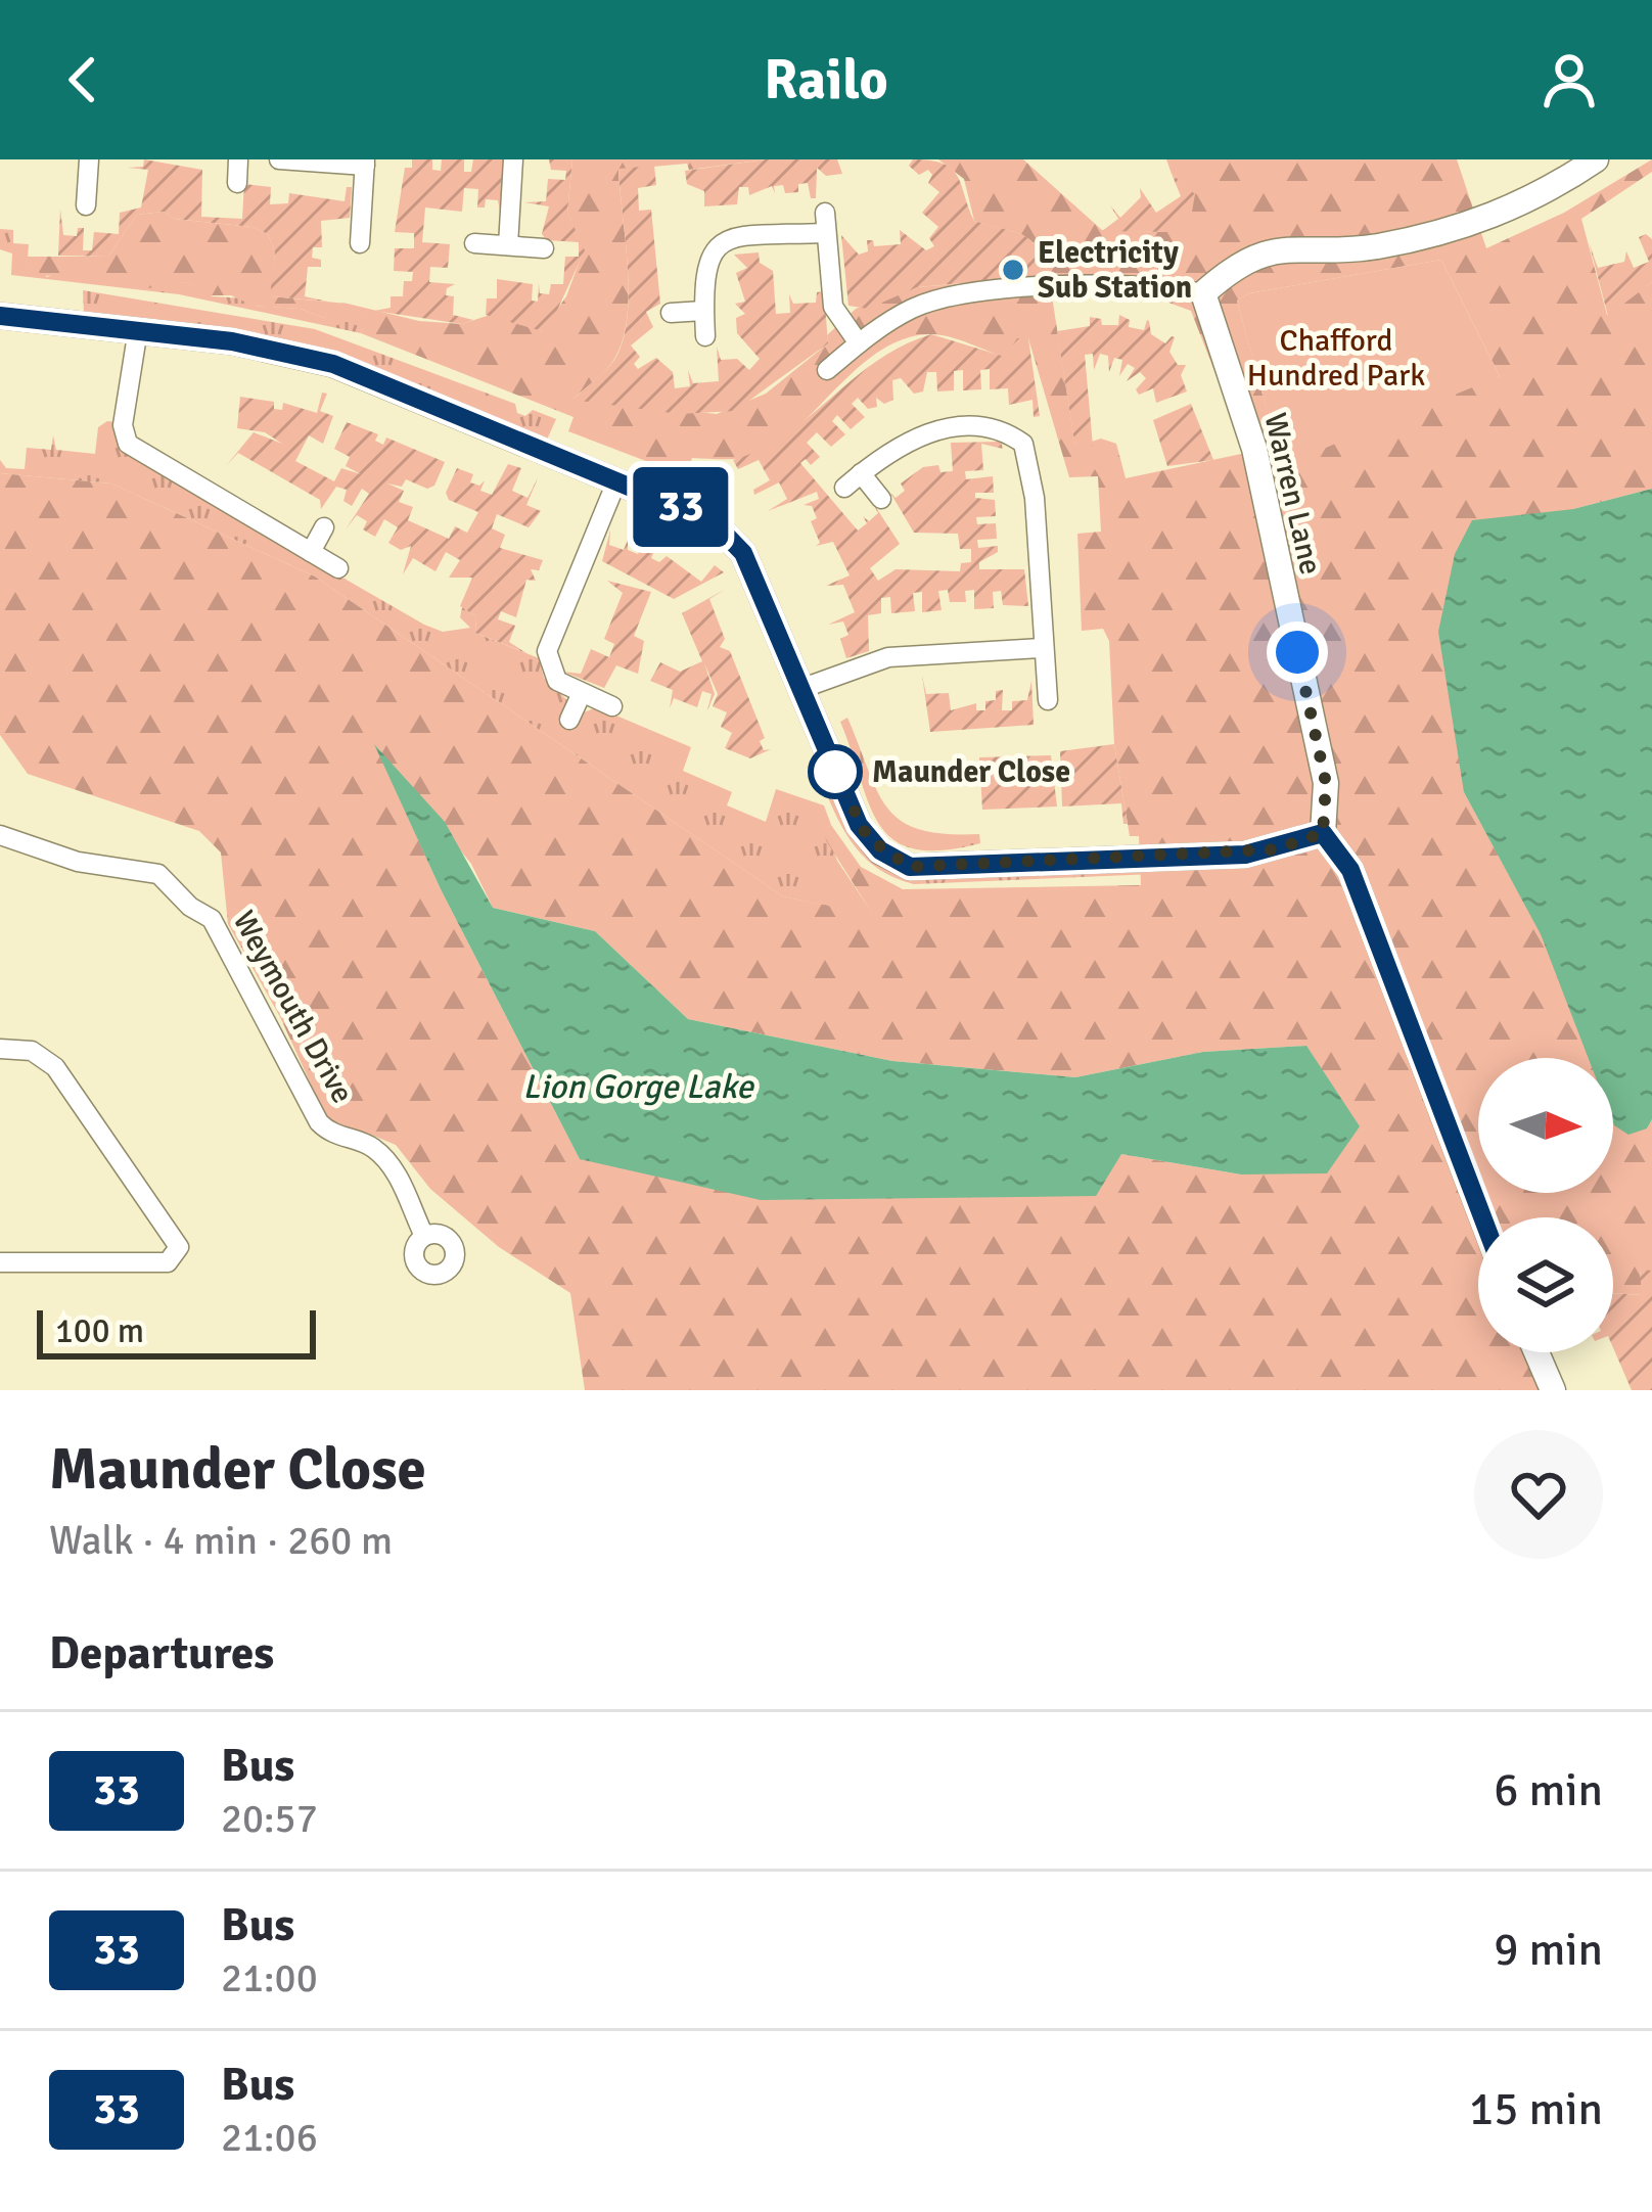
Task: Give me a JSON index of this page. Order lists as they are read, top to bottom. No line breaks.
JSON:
{"streets":{"street":["Warren Lane","Weymouth Drive"]},"water":["Lion Gorge Lake"],"parks":["Chafford Hundred Park"],"places":["Electricity Sub Station","Maunder Close"],"lines":["bus line 33"],"scale_bar":"100 m","north":"right","page":{"header":"Railo","on_map":"33","scale":"100 m","heading":[["Maunder Close","Walk · 4 min · 260 m"],"Departures"],"list":[{"mark":"33","name":"Bus","note":"20:57","value":"6 min"},{"mark":"33","name":"Bus","note":"21:00","value":"9 min"},{"mark":"33","name":"Bus","note":"21:06","value":"15 min"}]}}
